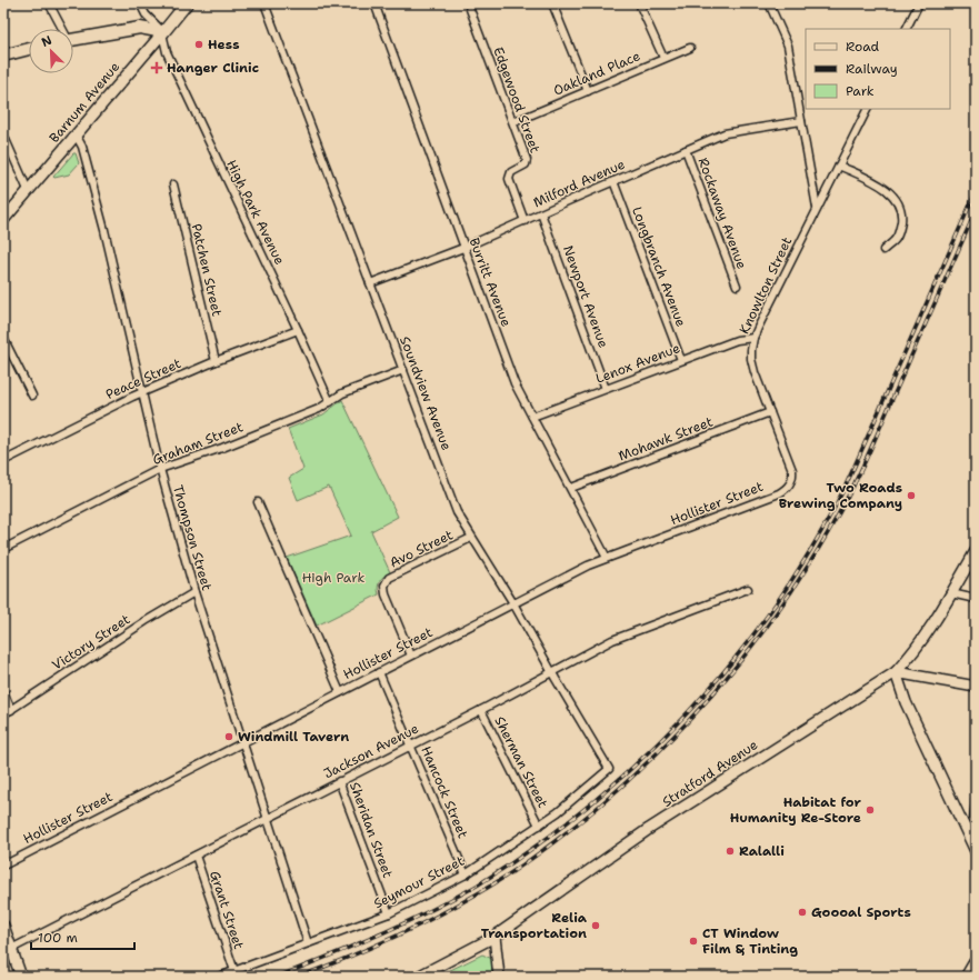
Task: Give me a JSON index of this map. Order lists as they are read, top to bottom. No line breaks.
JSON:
{"streets":{"main road":["Barnum Avenue","Stratford Avenue"],"street":["Oakland Place","Edgewood Street","Milford Avenue","High Park Avenue","Rockaway Avenue","Longbranch Avenue","Patchen Street","Burritt Avenue","Knowlton Street","Newport Avenue","Lenox Avenue","Peace Street","Soundview Avenue","Mohawk Street","Graham Street","Hollister Street","Thompson Street","Avo Street","Victory Street","Jackson Avenue","Sherman Street","Hancock Street","Sheridan Street","Seymour Street","Grant Street"]},"crossings":[["Oakland Place","Edgewood Street"],["Edgewood Street","Milford Avenue"],["Barnum Avenue","High Park Avenue"],["Barnum Avenue","Thompson Street"],["Milford Avenue","Rockaway Avenue"],["Milford Avenue","Longbranch Avenue"],["Milford Avenue","Burritt Avenue"],["Milford Avenue","Newport Avenue"],["Milford Avenue","Soundview Avenue"],["High Park Avenue","Peace Street"],["High Park Avenue","Graham Street"],["Longbranch Avenue","Lenox Avenue"],["Patchen Street","Peace Street"],["Burritt Avenue","Lenox Avenue"],["Burritt Avenue","Mohawk Street"],["Burritt Avenue","Hollister Street"],["Knowlton Street","Lenox Avenue"],["Knowlton Street","Mohawk Street"],["Knowlton Street","Hollister Street"],["Newport Avenue","Lenox Avenue"],["Peace Street","Thompson Street"],["Soundview Avenue","Graham Street"],["Soundview Avenue","Hollister Street"],["Soundview Avenue","Avo Street"],["Soundview Avenue","Jackson Avenue"],["Soundview Avenue","Seymour Street"],["Graham Street","Thompson Street"],["Hollister Street","Thompson Street"],["Hollister Street","Avo Street"],["Hollister Street","Hancock Street"],["Thompson Street","Victory Street"],["Thompson Street","Jackson Avenue"],["Thompson Street","Seymour Street"],["Jackson Avenue","Sherman Street"],["Jackson Avenue","Hancock Street"],["Jackson Avenue","Sheridan Street"],["Jackson Avenue","Grant Street"],["Sherman Street","Seymour Street"],["Hancock Street","Seymour Street"],["Sheridan Street","Seymour Street"],["Seymour Street","Grant Street"]],"parks":["High Park"],"places":{"other":["Hess","Two Roads Brewing Company","Windmill Tavern","Habitat for Humanity Re-Store","Ralalli","Goooal Sports","Relia Transportation","CT Window Film & Tinting"],"health":["Hanger Clinic"]},"legend":["Road","Railway","Park"],"scale_bar":"100 m","north":"top left"}
